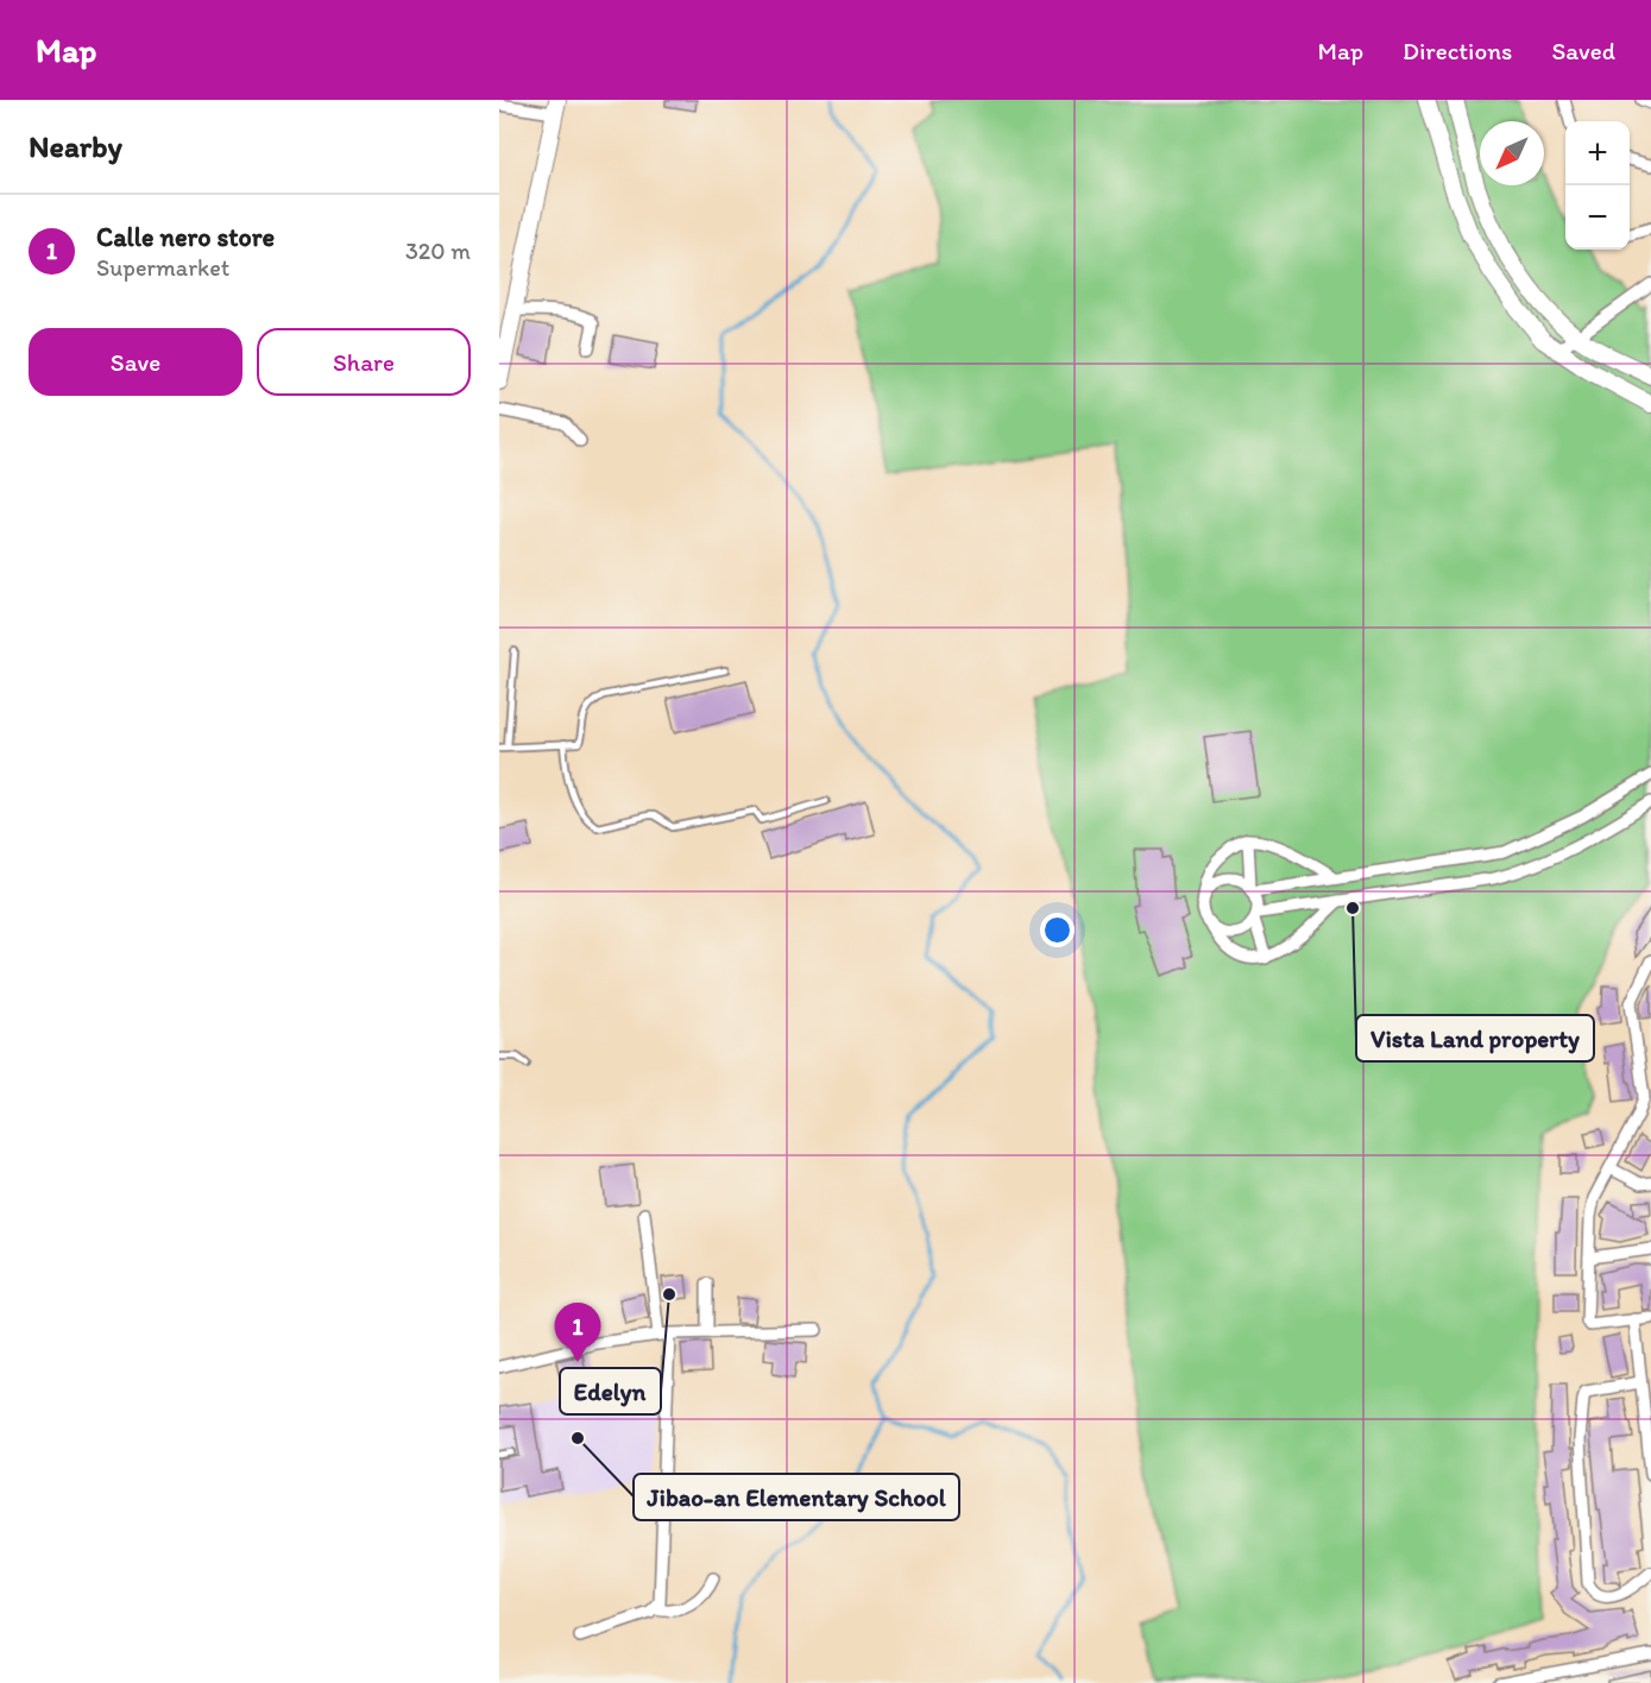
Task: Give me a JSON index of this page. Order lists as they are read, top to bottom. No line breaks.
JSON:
{"places":["Vista Land property","Edelyn","Jibao-an Elementary School"],"north":"bottom left","page":{"header":"Map","nav":["Map","Directions","Saved"],"heading":"Nearby","map_buttons":["+","−"],"list":[{"mark":"1","name":"Calle nero store","note":"Supermarket","value":"320 m"}],"buttons":["Save","Share"],"pins":"1"}}
